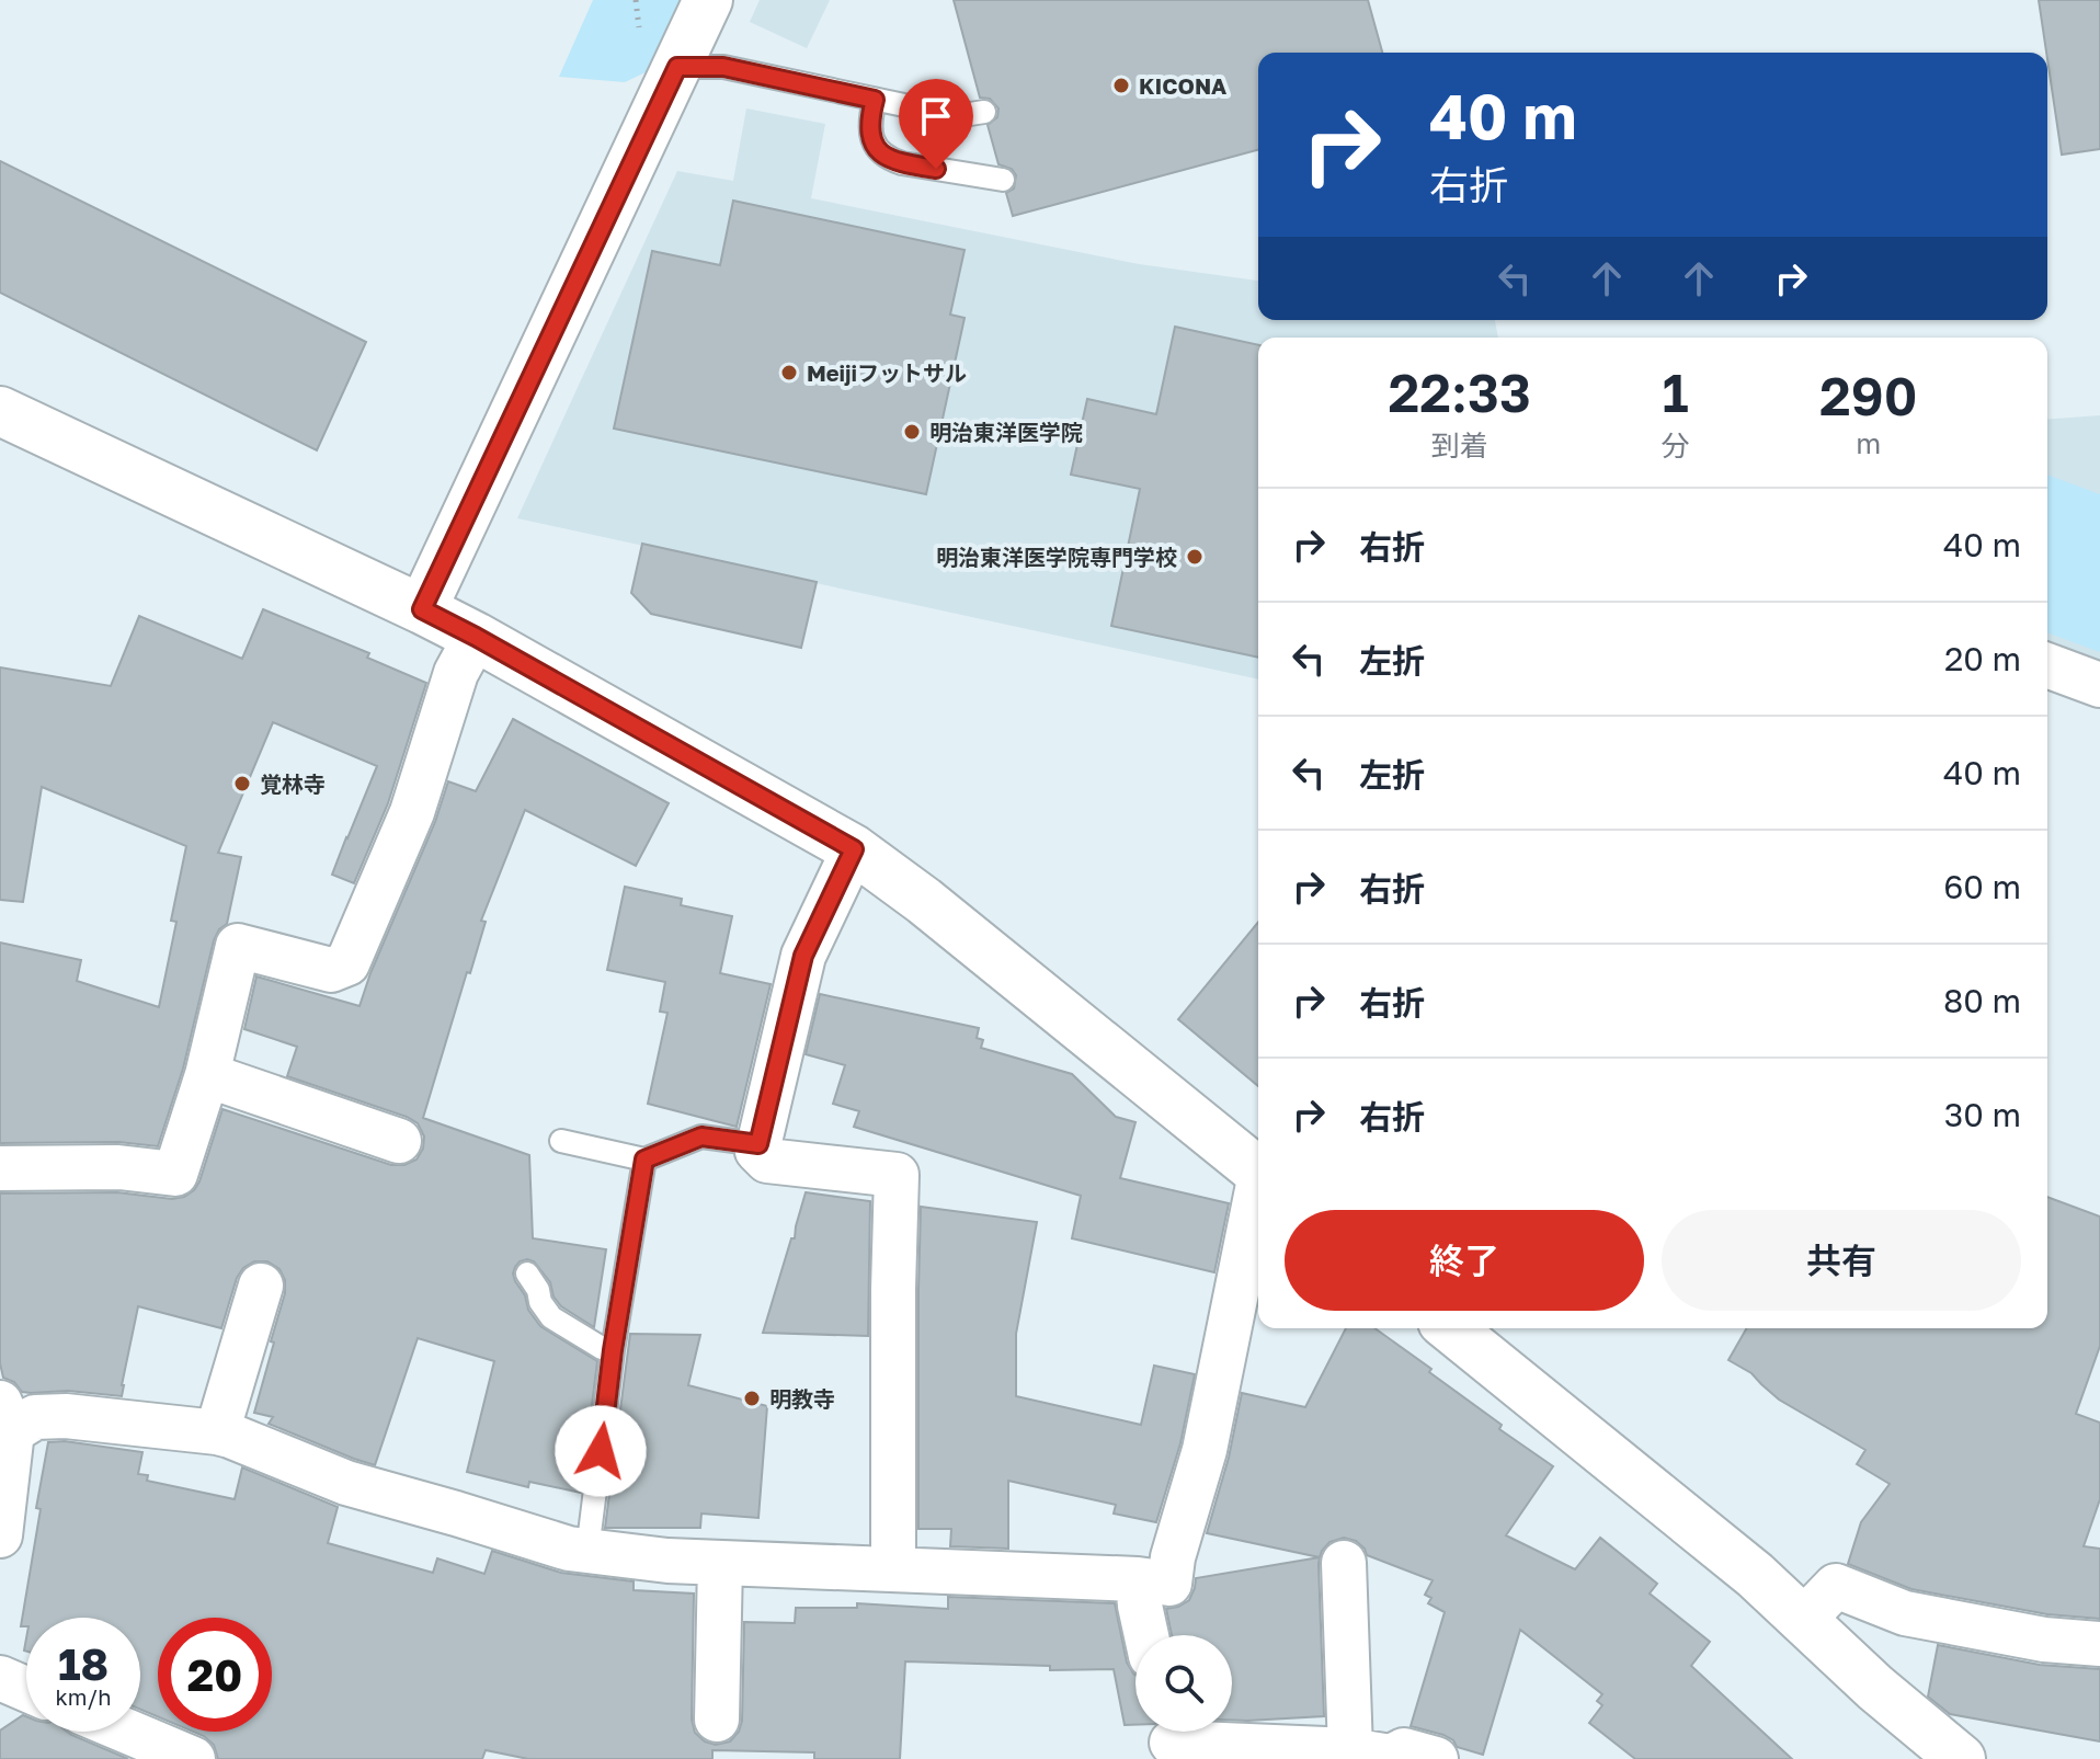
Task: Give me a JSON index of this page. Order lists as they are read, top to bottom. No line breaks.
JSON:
{"places":["KICONA","Meijiフットサル","明治東洋医学院","明治東洋医学院専門学校","覚林寺","明教寺"],"page":{"turn":["40 m","右折"],"eta":["22:33","到着","1","分","290","m"],"list":[{"name":"右折","value":"40 m"},{"name":"左折","value":"20 m"},{"name":"左折","value":"40 m"},{"name":"右折","value":"60 m"},{"name":"右折","value":"80 m"},{"name":"右折","value":"30 m"}],"buttons":["終了","共有"],"speed":"18 km/h","limit":"20"}}
